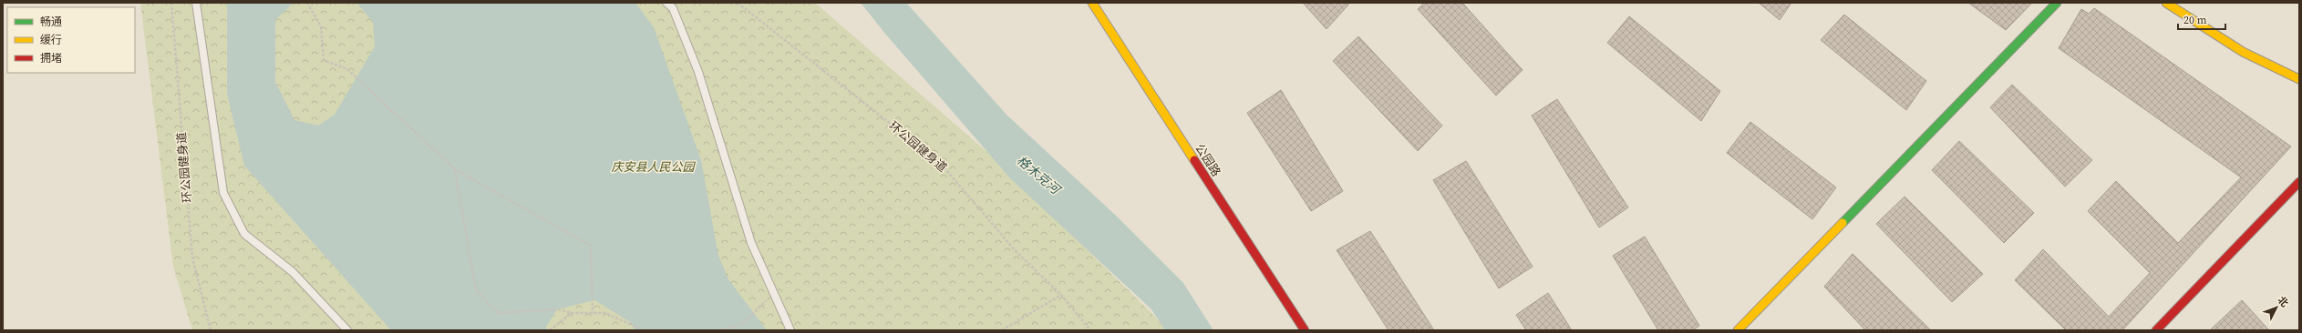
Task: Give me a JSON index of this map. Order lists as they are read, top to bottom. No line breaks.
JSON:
{"streets":{"street":["公园路"],"path":["环公园健身道"]},"water":["格木克河"],"parks":["庆安县人民公园"],"legend":["畅通","缓行","拥堵"],"scale_bar":"20 m","north":"top right"}
